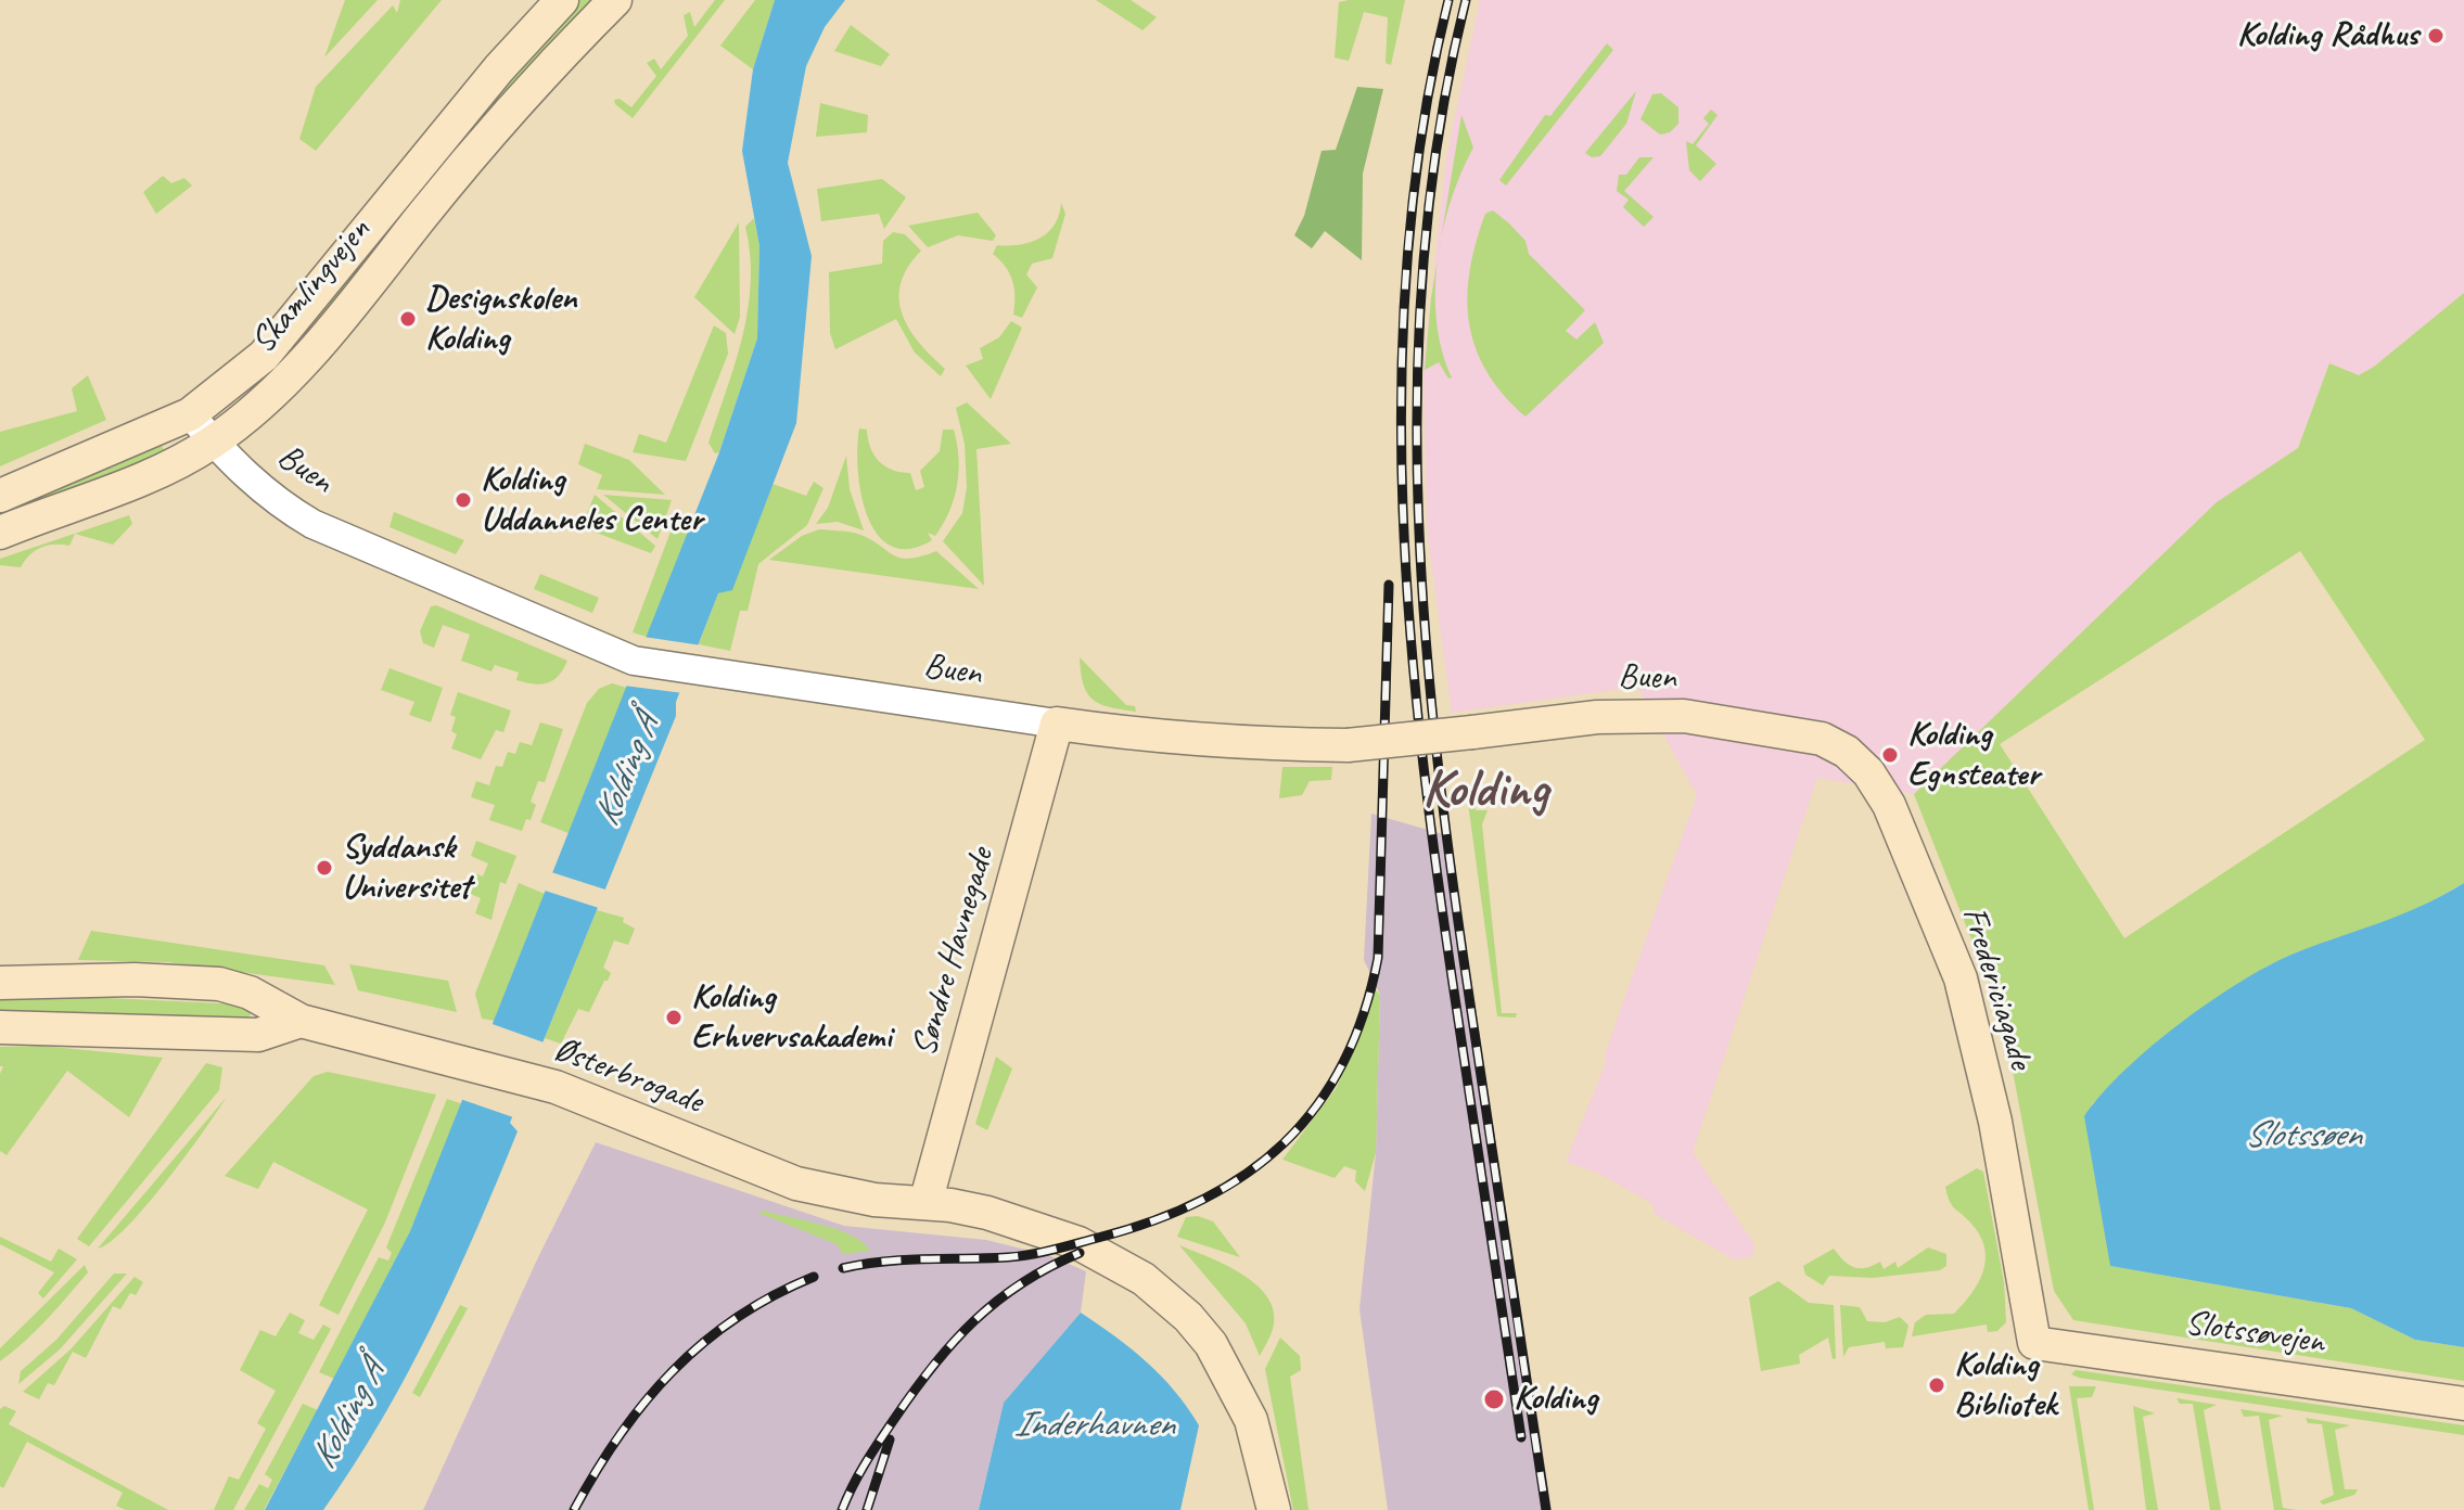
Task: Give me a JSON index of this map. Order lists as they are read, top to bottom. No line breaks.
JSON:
{"streets":{"main road":["Skamlingvejen","Buen","Søndre Havnegade","Fredericiagade","Østerbrogade","Slotssøvejen"]},"crossings":[["Skamlingvejen","Buen"],["Buen","Søndre Havnegade"],["Buen","Fredericiagade"],["Søndre Havnegade","Østerbrogade"],["Fredericiagade","Slotssøvejen"]],"districts":["Kolding"],"water":["Kolding Å","Slotssøen","Inderhavnen"],"places":["Kolding Rådhus","Designskolen Kolding","Kolding Uddanneles Center","Kolding Egnsteater","Syddansk Universitet","Kolding Erhvervsakademi","Kolding Bibliotek","Kolding"]}
